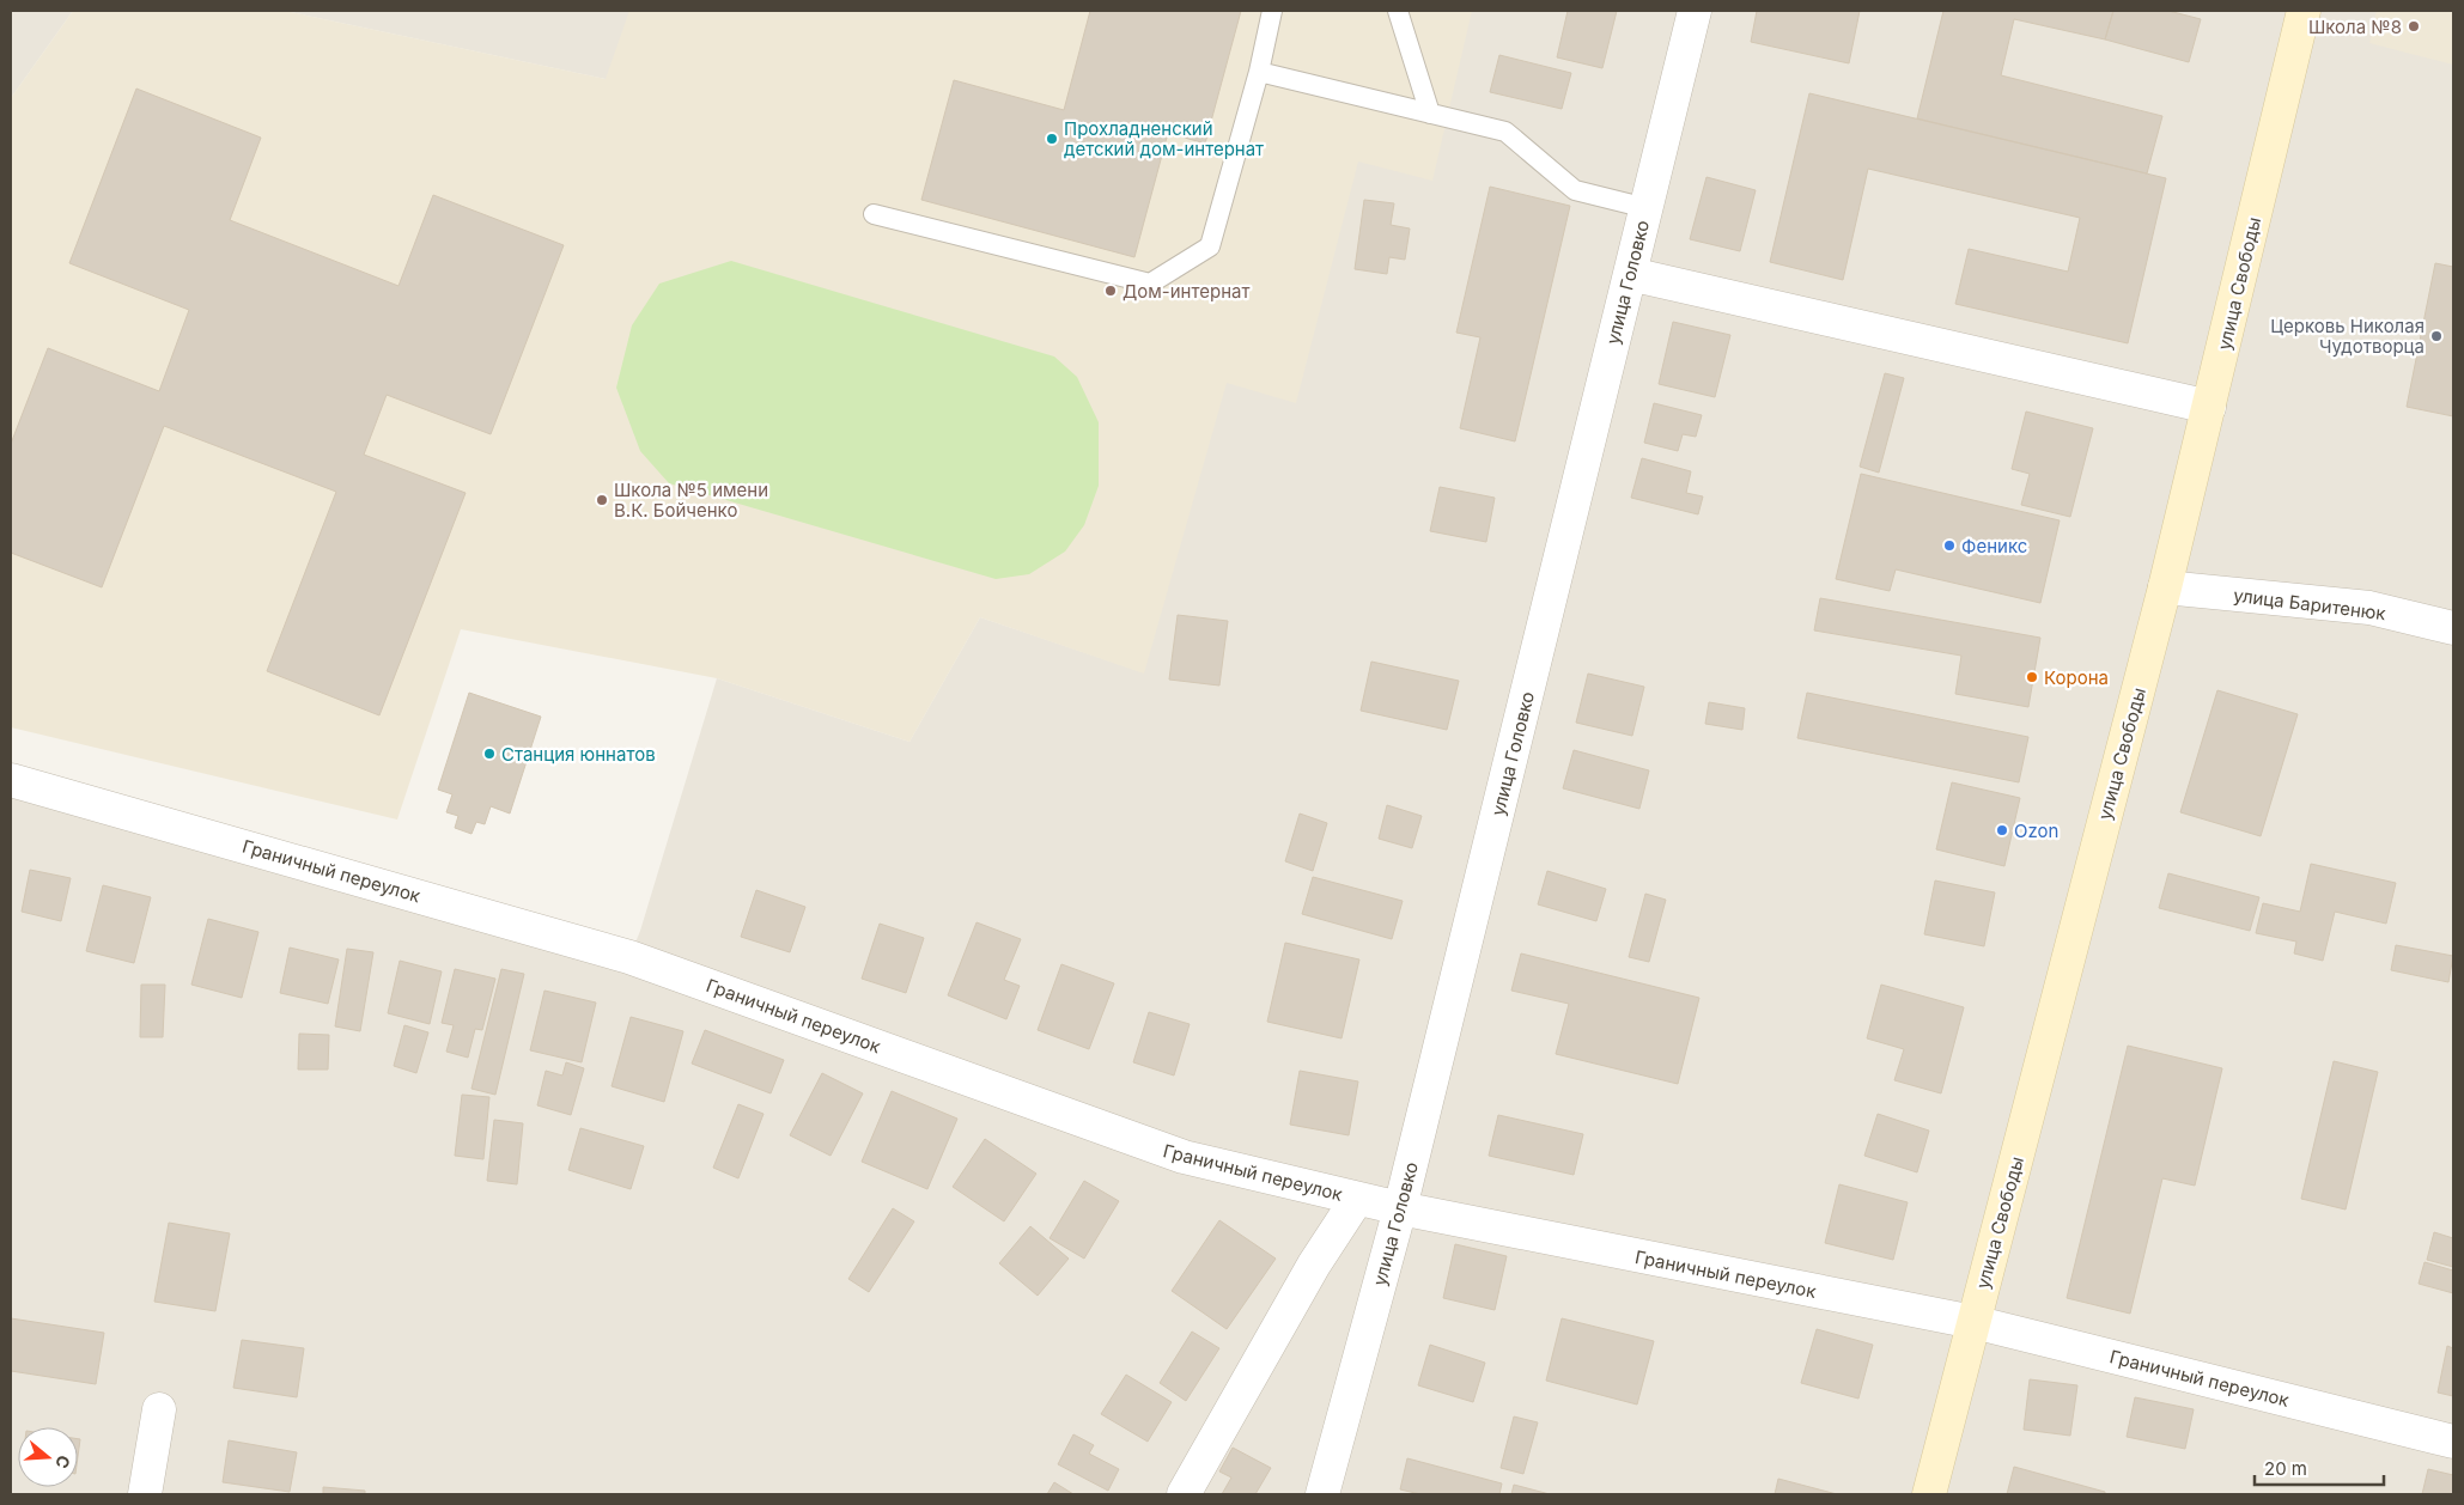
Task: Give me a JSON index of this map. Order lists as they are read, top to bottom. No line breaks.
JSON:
{"streets":{"main road":["улица Свободы"],"street":["улица Головко","улица Баритенюк","Граничный переулок"]},"crossings":[["улица Головко","Граничный переулок"],["улица Свободы","улица Баритенюк"],["улица Свободы","Граничный переулок"]],"places":["Школа №8","Прохладненский детский дом-интернат","Дом-интернат","Церковь Николая Чудотворца","Школа №5 имени В.К. Бойченко","Феникс","Корона","Станция юннатов","Ozon"],"scale_bar":"20 m","north":"right"}
